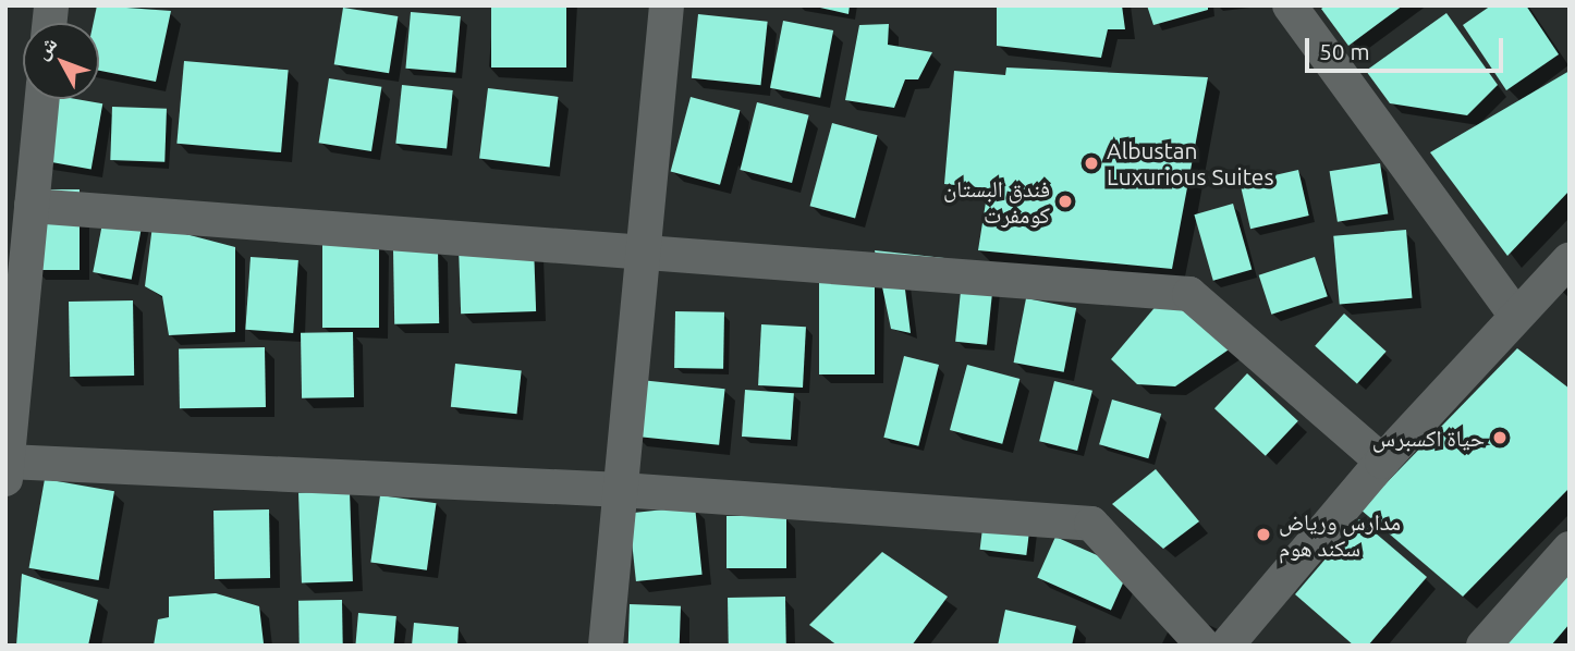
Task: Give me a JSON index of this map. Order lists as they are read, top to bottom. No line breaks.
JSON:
{"places":["Albustan Luxurious Suites","فندق البستان كومفرت","حياة اكسبرس","مدارس ورياض سكند هوم"],"scale_bar":"50 m","north":"top left"}
